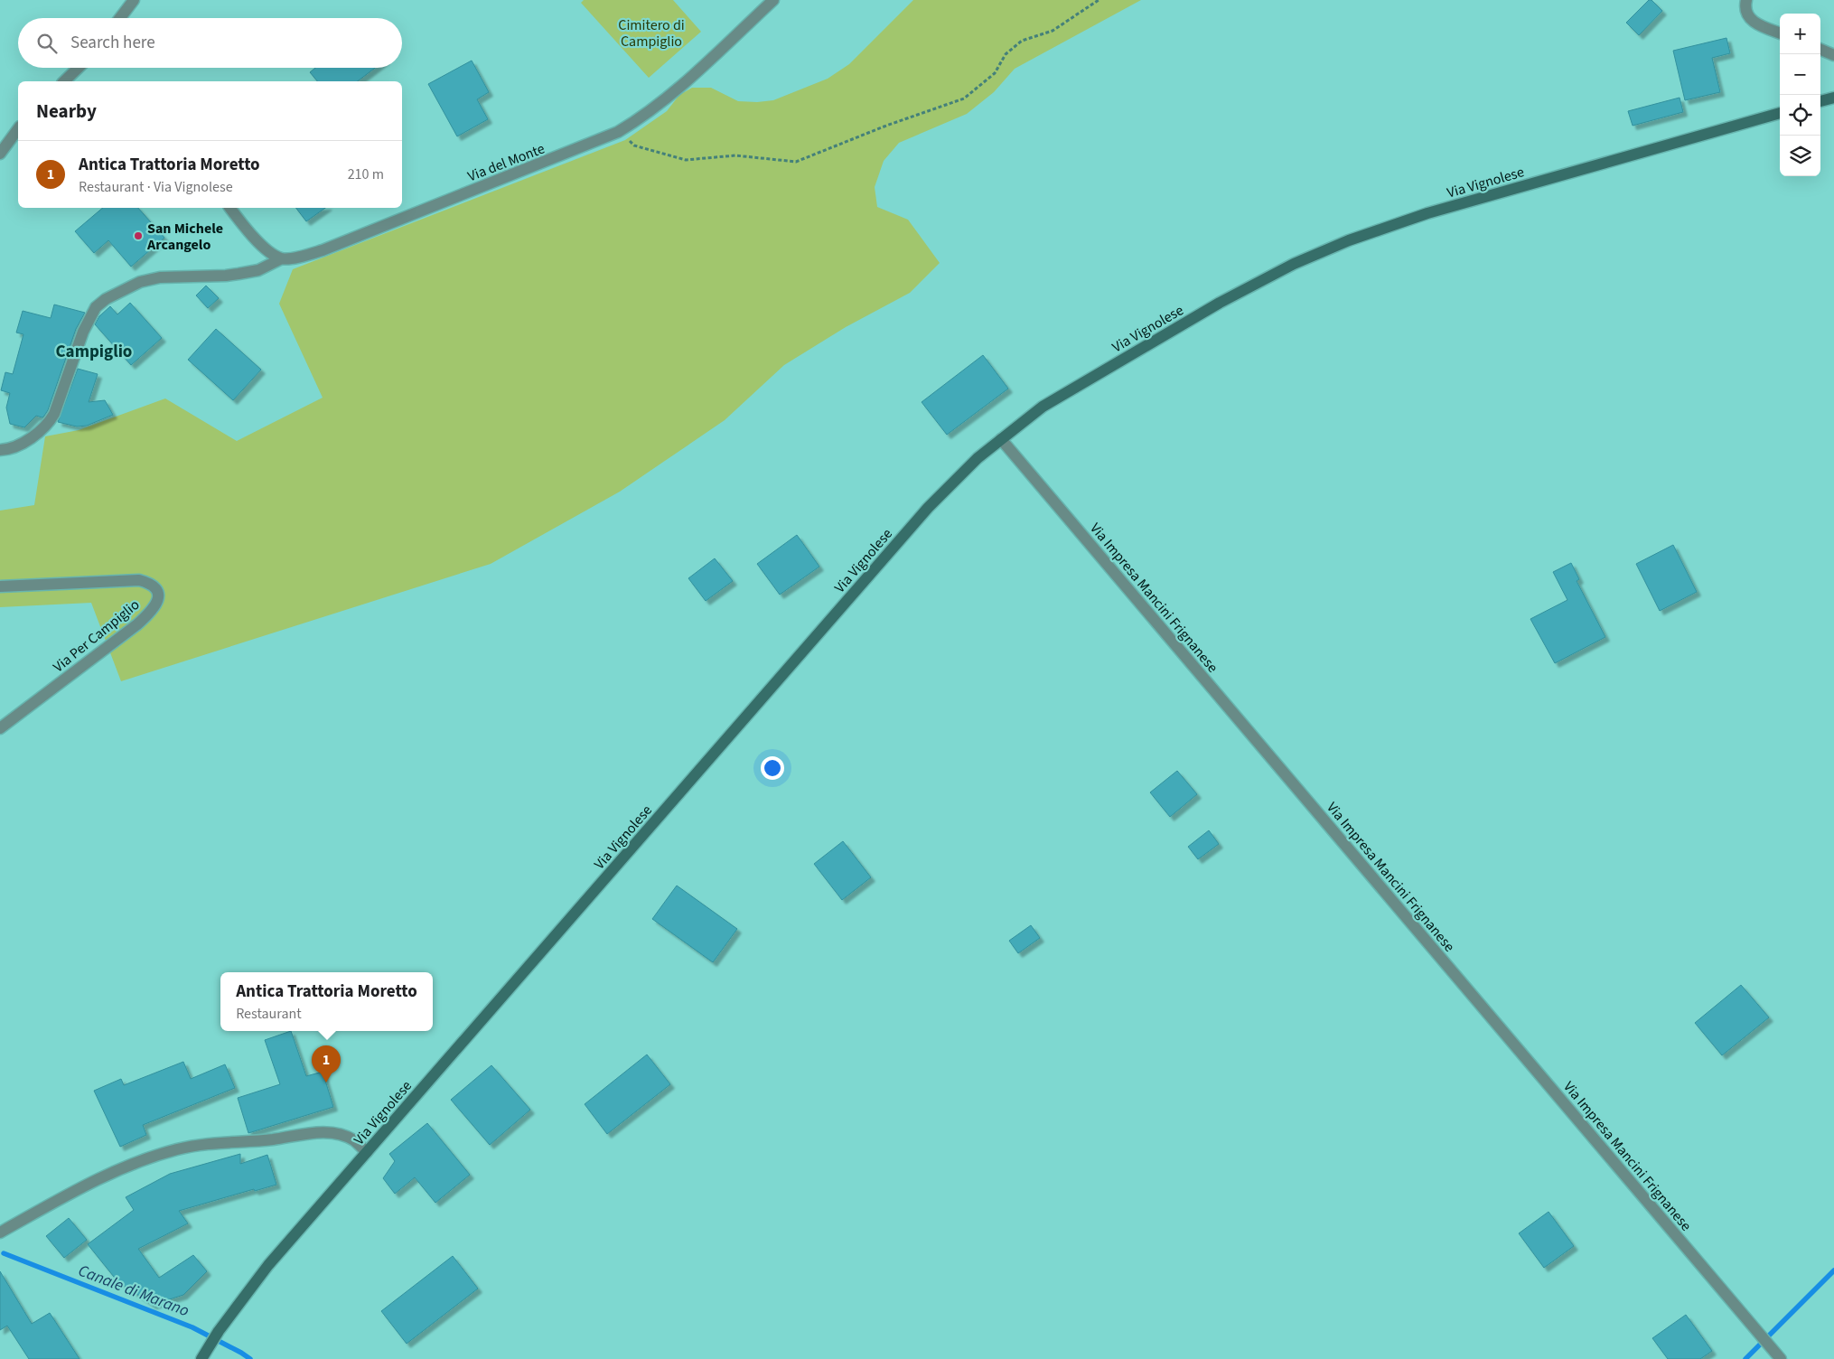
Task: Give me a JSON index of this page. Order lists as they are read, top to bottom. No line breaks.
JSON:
{"streets":{"main road":["Via Vignolese"],"street":["Via del Monte","Via Impresa Mancini Frignanese","Via Per Campiglio"]},"crossings":[["Via Vignolese","Via Impresa Mancini Frignanese"]],"districts":["Campiglio"],"water":["Canale di Marano"],"parks":["Cimitero di Campiglio"],"places":["San Michele Arcangelo"],"page":{"map_buttons":["+","−"],"search":"Search here","heading":"Nearby","list":[{"mark":"1","name":"Antica Trattoria Moretto","note":"Restaurant · Via Vignolese","value":"210 m"}],"popup":["Antica Trattoria Moretto","Restaurant"],"pins":"1"}}
